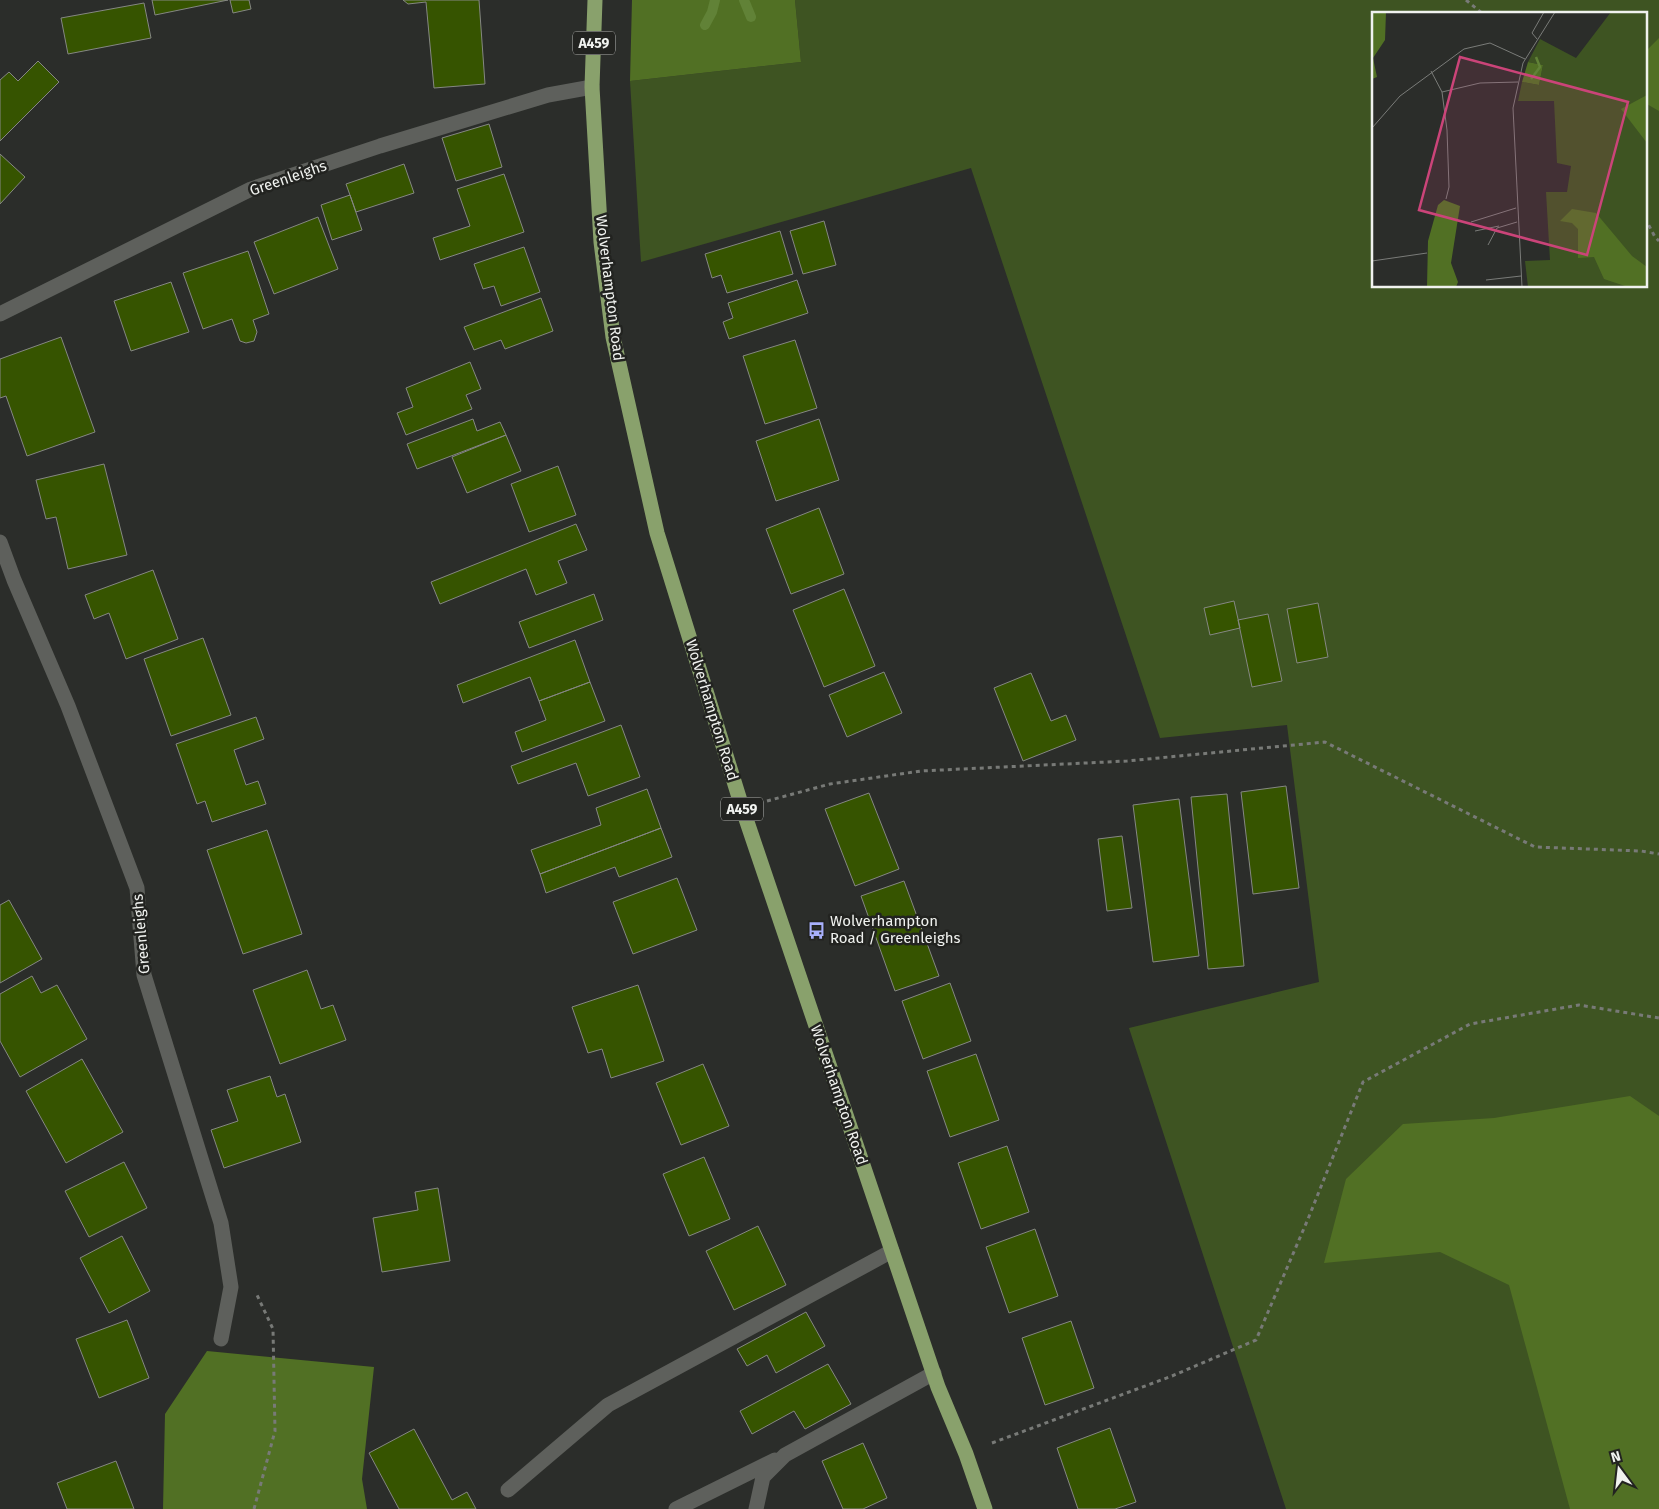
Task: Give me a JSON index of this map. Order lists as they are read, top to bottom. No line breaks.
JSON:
{"streets":{"main road":["A459","Wolverhampton Road"],"street":["Greenleighs"]},"crossings":[["Greenleighs","Wolverhampton Road"]],"places":{"bus stop":["Wolverhampton Road / Greenleighs"]},"north":"top"}
